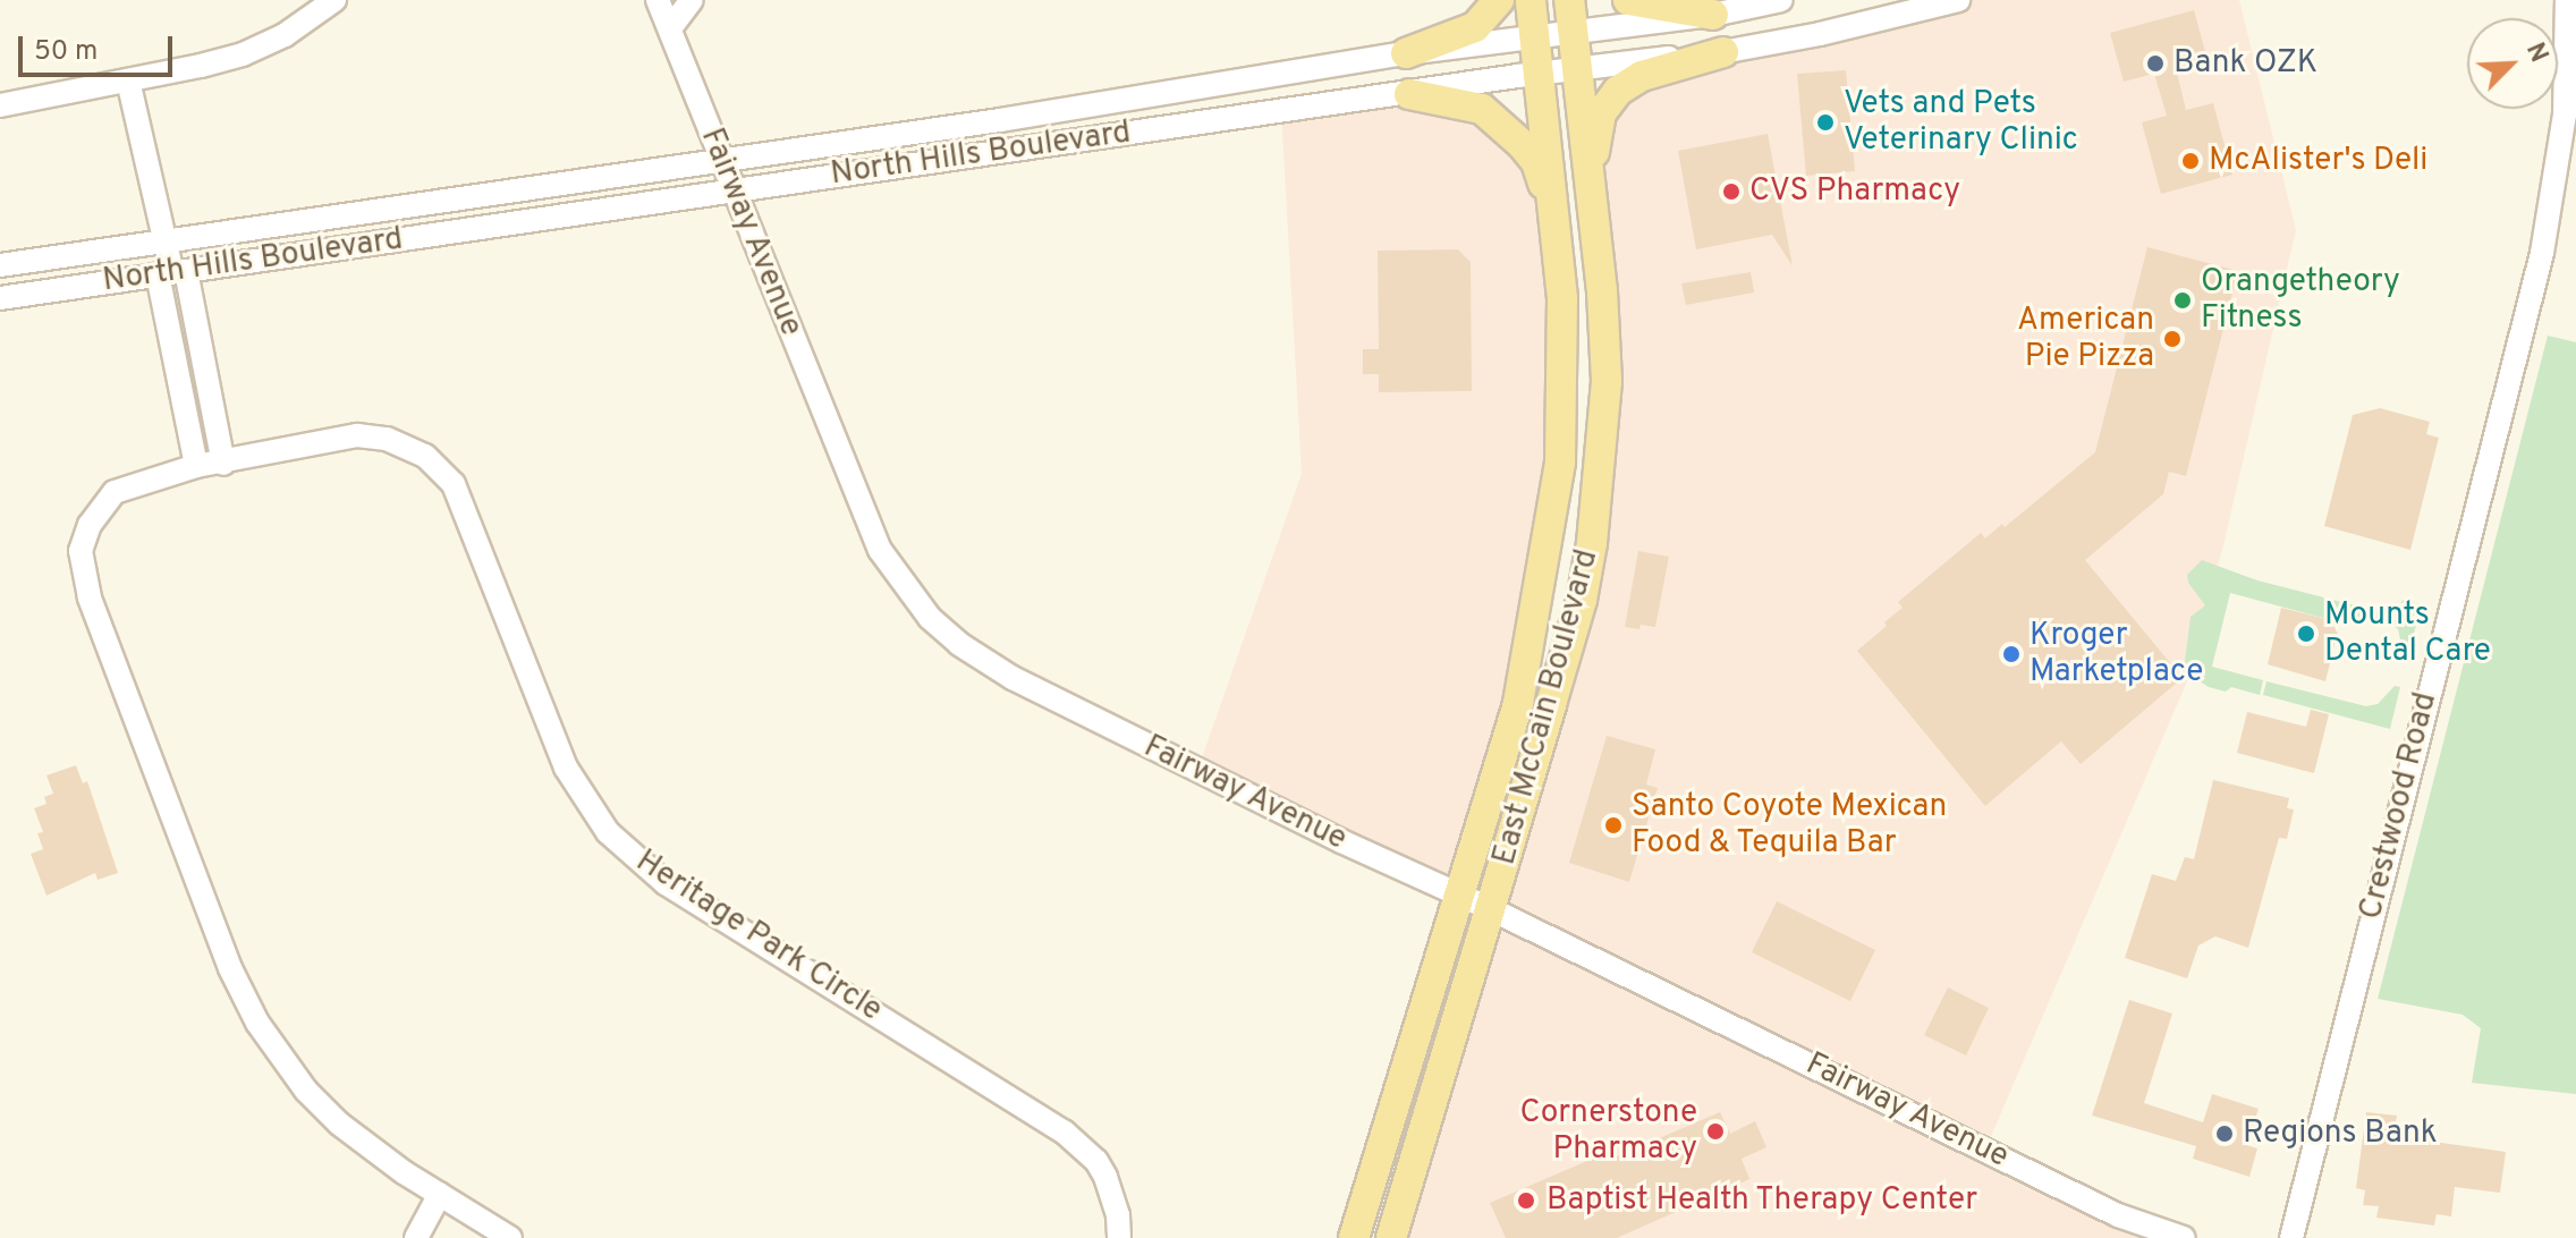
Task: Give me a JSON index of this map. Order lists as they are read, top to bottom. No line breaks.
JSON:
{"streets":{"main road":["East McCain Boulevard"],"street":["North Hills Boulevard","Fairway Avenue","Crestwood Road","Heritage Park Circle"]},"crossings":[["North Hills Boulevard","Fairway Avenue"],["North Hills Boulevard","East McCain Boulevard"],["Fairway Avenue","East McCain Boulevard"]],"places":["Bank OZK","Vets and Pets Veterinary Clinic","McAlister's Deli","CVS Pharmacy","Orangetheory Fitness","American Pie Pizza","Mounts Dental Care","Kroger Marketplace","Santo Coyote Mexican Food & Tequila Bar","Cornerstone Pharmacy","Regions Bank","Baptist Health Therapy Center"],"scale_bar":"50 m","north":"top right"}
